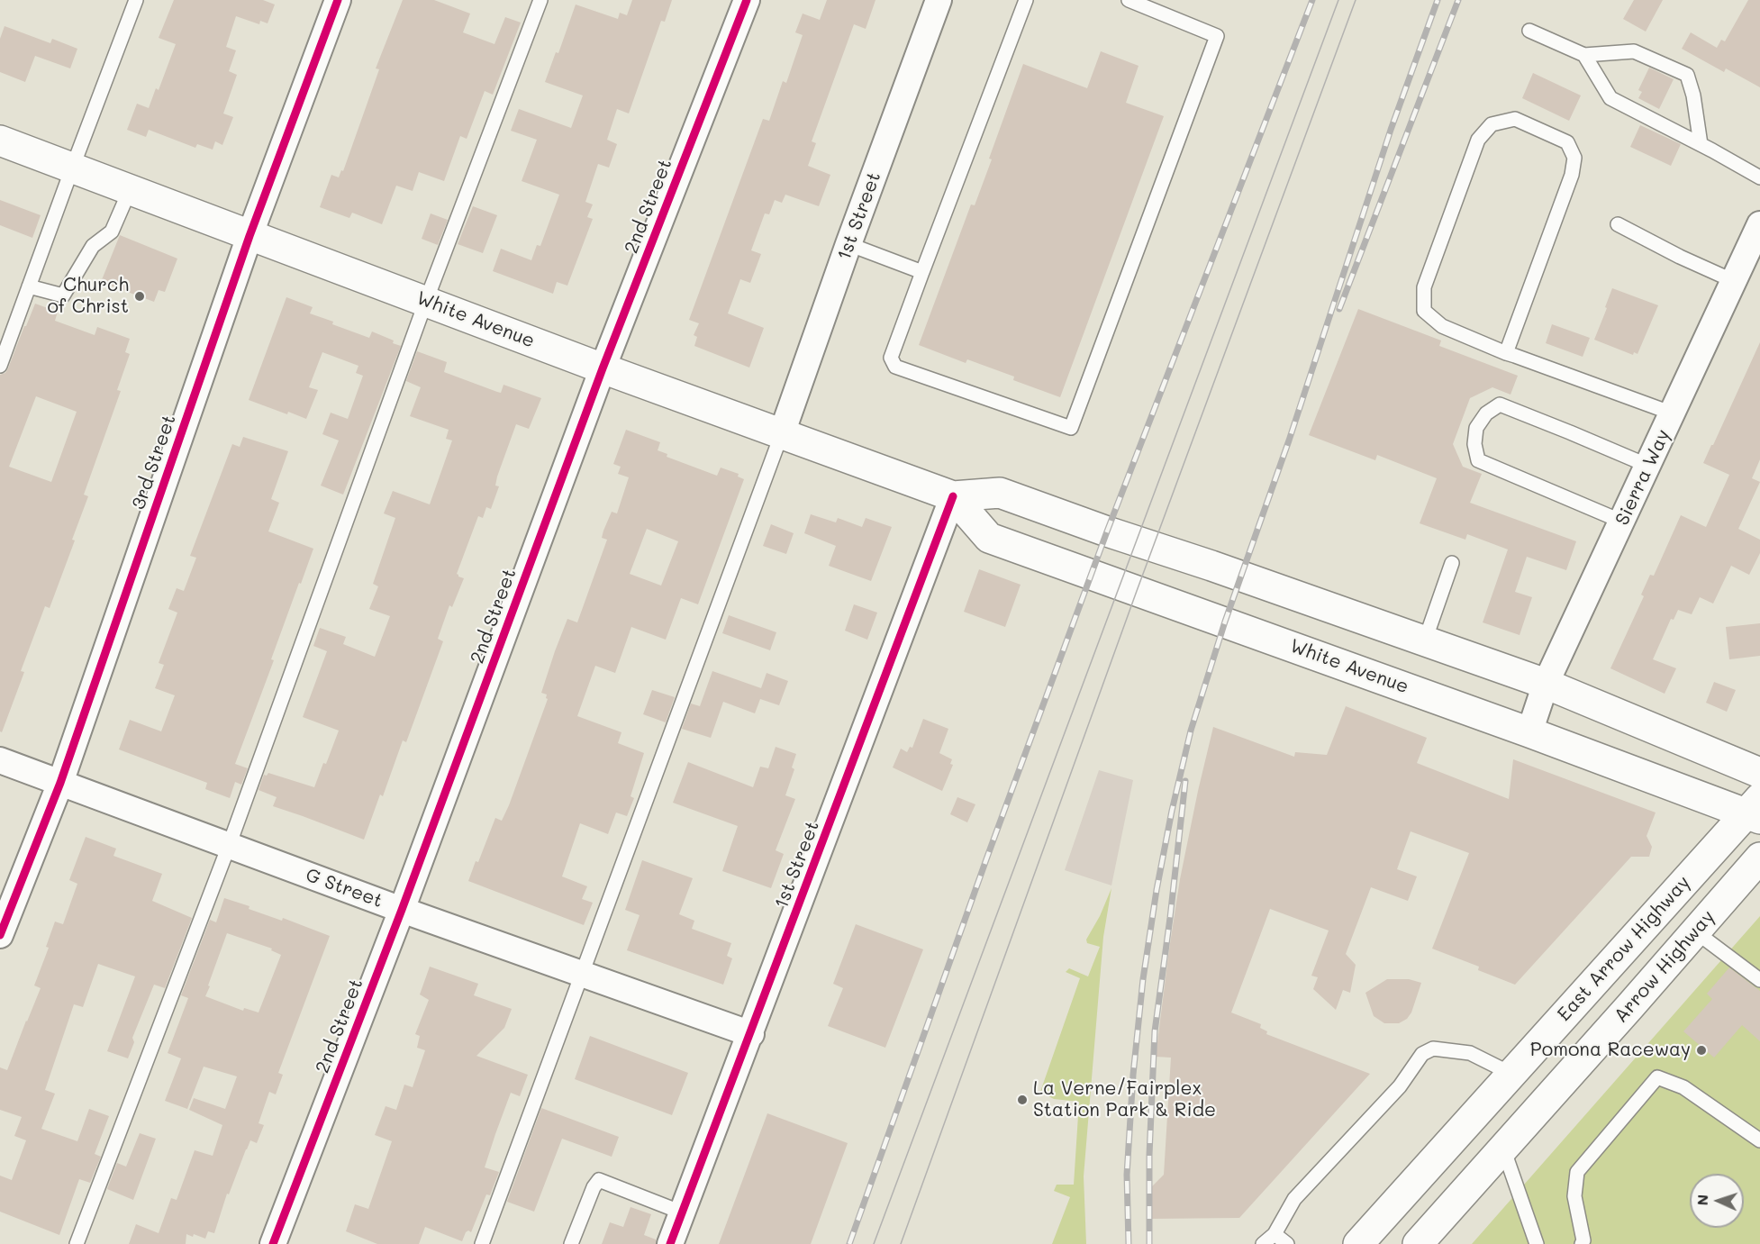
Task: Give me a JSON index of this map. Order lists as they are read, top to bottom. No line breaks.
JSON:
{"streets":{"main road":["White Avenue","East Arrow Highway","Arrow Highway"],"street":["2nd Street","1st Street","3rd Street","Sierra Way","G Street"]},"crossings":[["2nd Street","White Avenue"],["2nd Street","G Street"],["1st Street","White Avenue"],["1st Street","G Street"],["White Avenue","3rd Street"],["White Avenue","Sierra Way"],["White Avenue","East Arrow Highway"],["3rd Street","G Street"]],"places":["Church of Christ","Pomona Raceway","La Verne/Fairplex Station Park & Ride"],"north":"left"}
